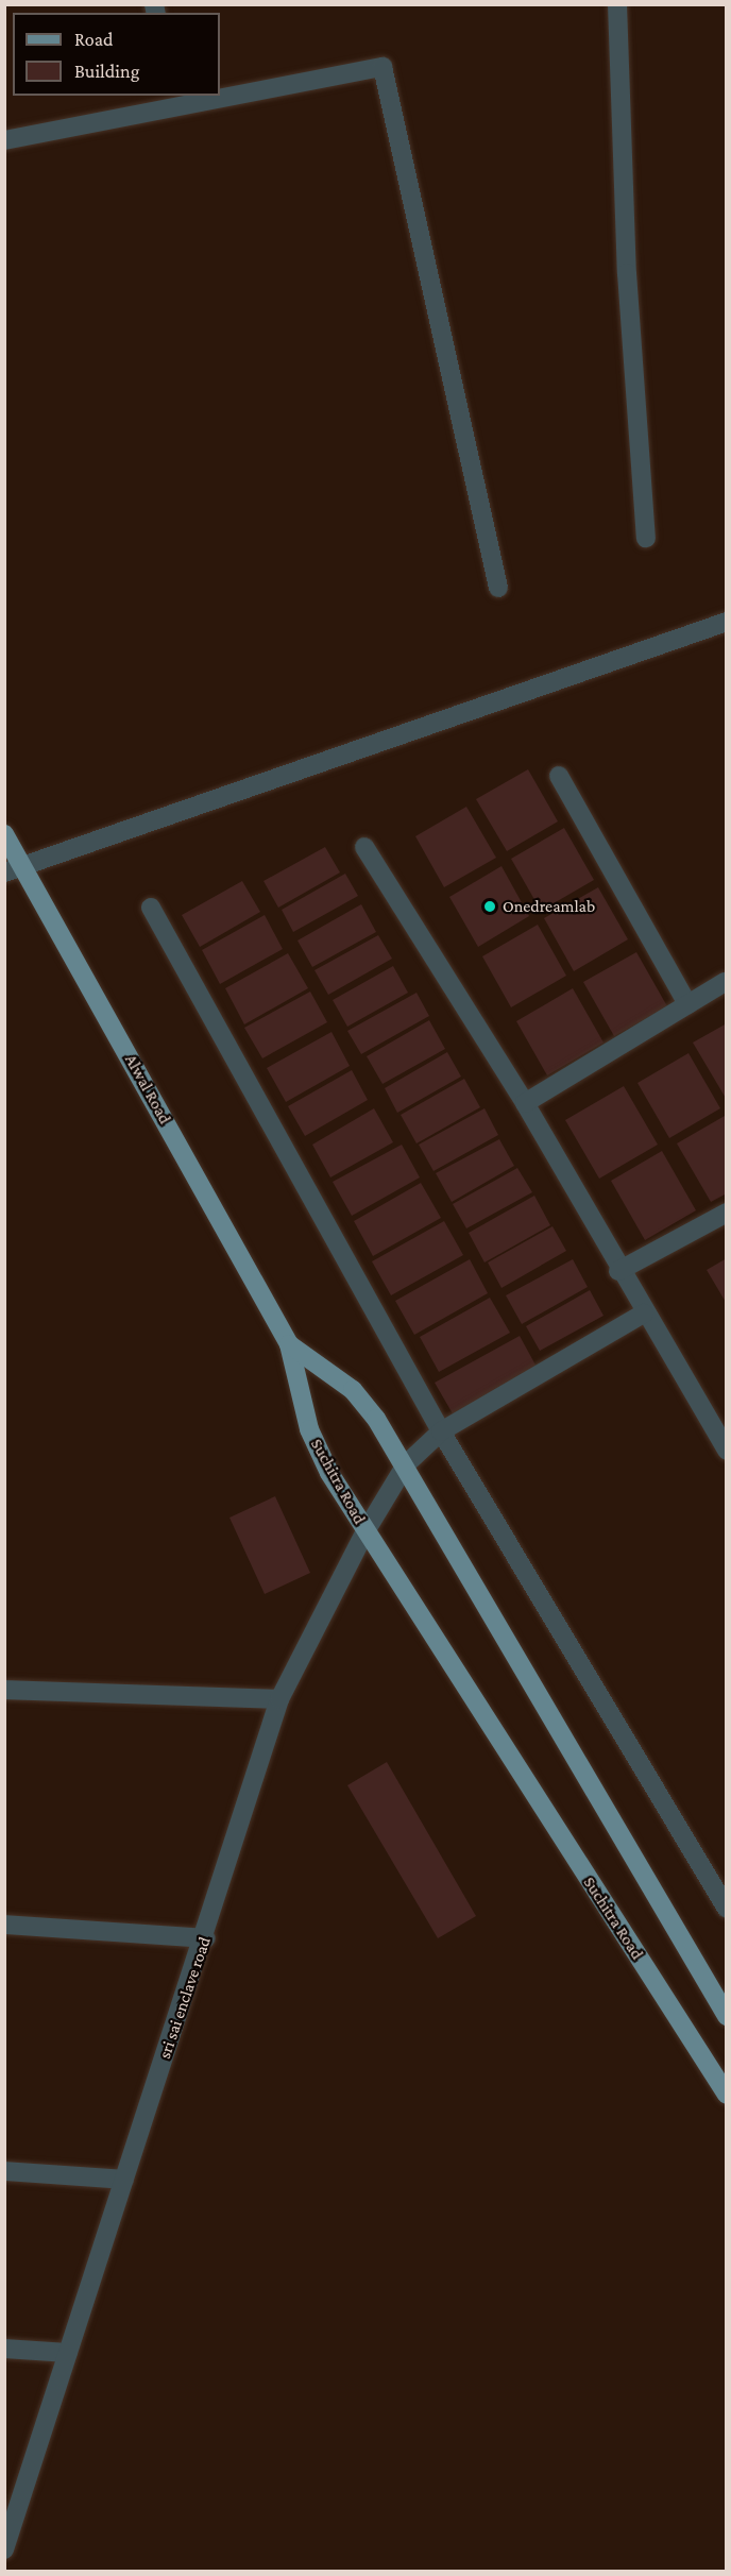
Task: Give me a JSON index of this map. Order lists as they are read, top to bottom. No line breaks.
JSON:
{"streets":{"main road":["Alwal Road","Suchitra Road"],"street":["sri sai enclave road"]},"crossings":[["Alwal Road","Suchitra Road"],["Suchitra Road","sri sai enclave road"]],"places":["Onedreamlab"],"legend":["Road","Building"]}
